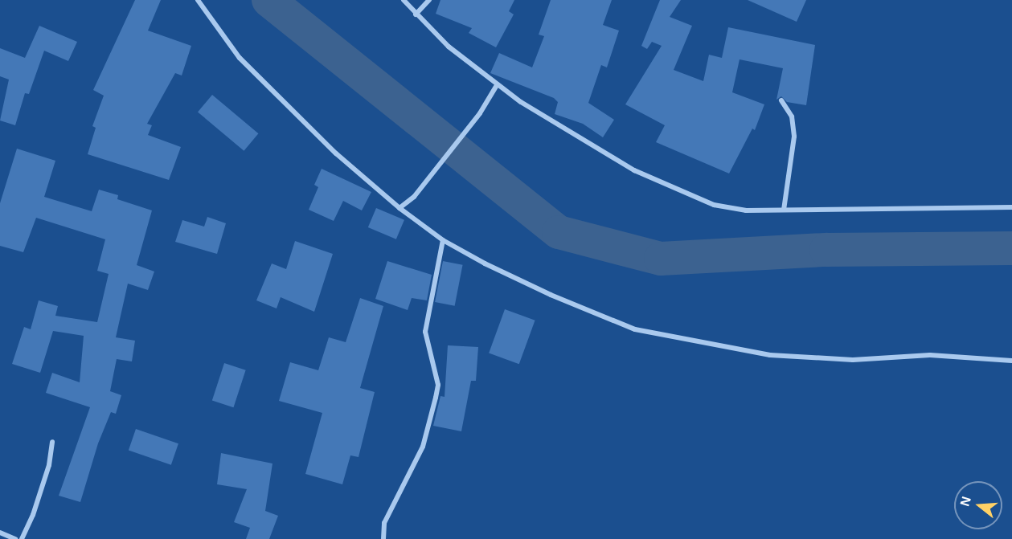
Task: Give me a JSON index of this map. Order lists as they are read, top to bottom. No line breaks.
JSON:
{"north":"left"}
